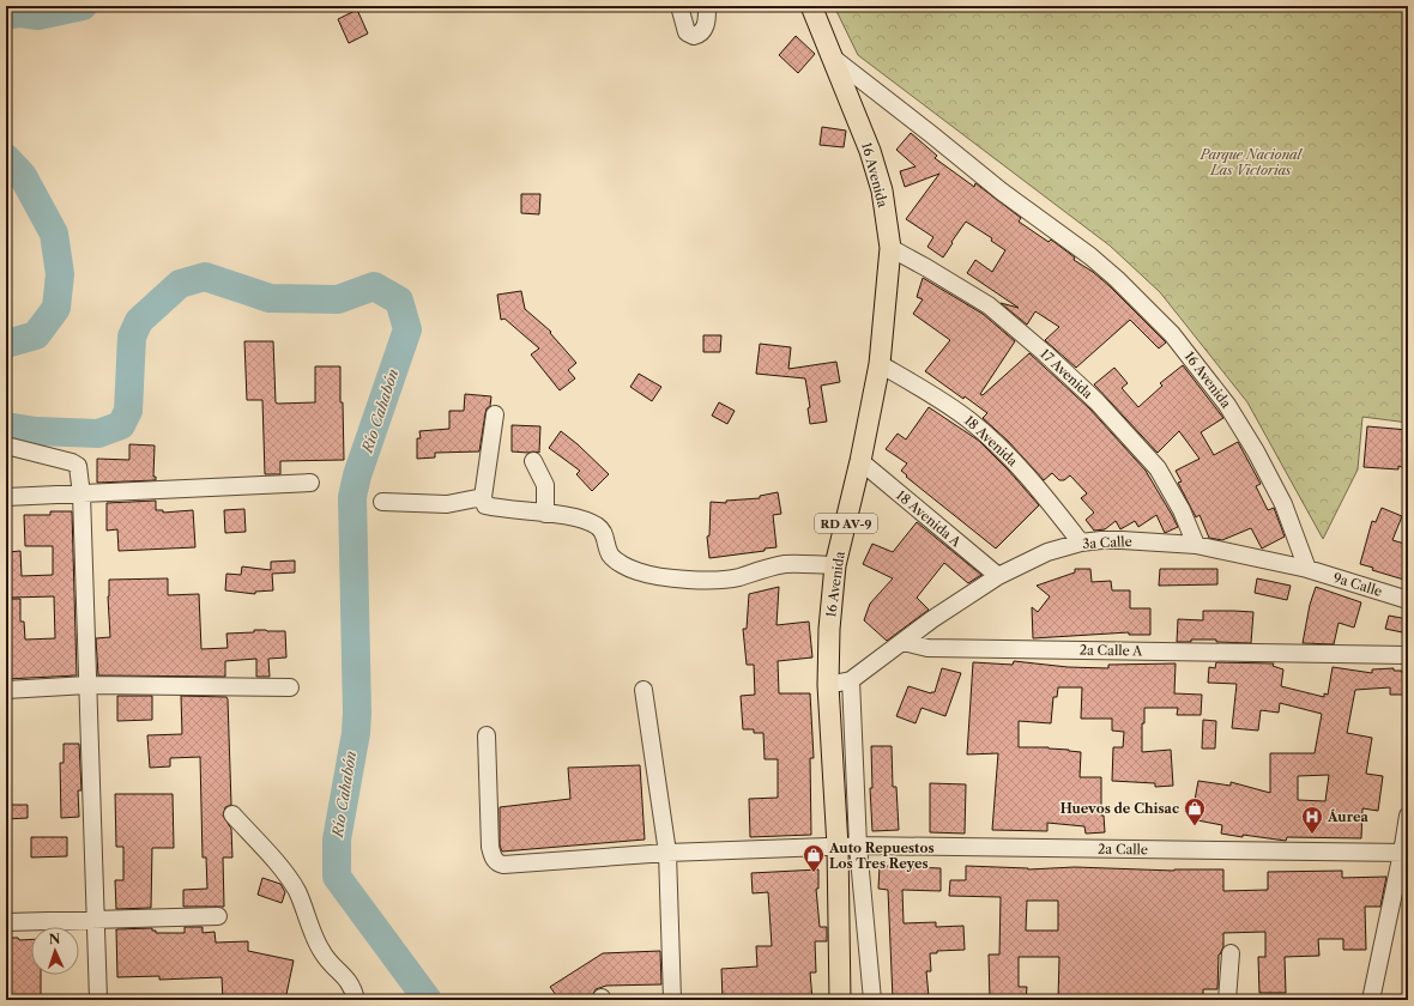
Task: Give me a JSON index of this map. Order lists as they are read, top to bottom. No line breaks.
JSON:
{"streets":{"main road":["16 Avenida","RD AV-9"],"street":["17 Avenida","18 Avenida","18 Avenida A","3a Calle","9a Calle","2a Calle A","2a Calle"]},"crossings":[["16 Avenida","17 Avenida"],["16 Avenida","18 Avenida"],["16 Avenida","18 Avenida A"],["16 Avenida","3a Calle"],["16 Avenida","9a Calle"],["16 Avenida","2a Calle"],["17 Avenida","3a Calle"],["18 Avenida","3a Calle"],["18 Avenida A","3a Calle"],["3a Calle","9a Calle"],["3a Calle","2a Calle A"]],"water":["Río Cahabón"],"parks":["Parque Nacional Las Victorias"],"places":{"shop":["Huevos de Chisac","Auto Repuestos Los Tres Reyes"],"hospital":["Áurea"]},"north":"top"}
